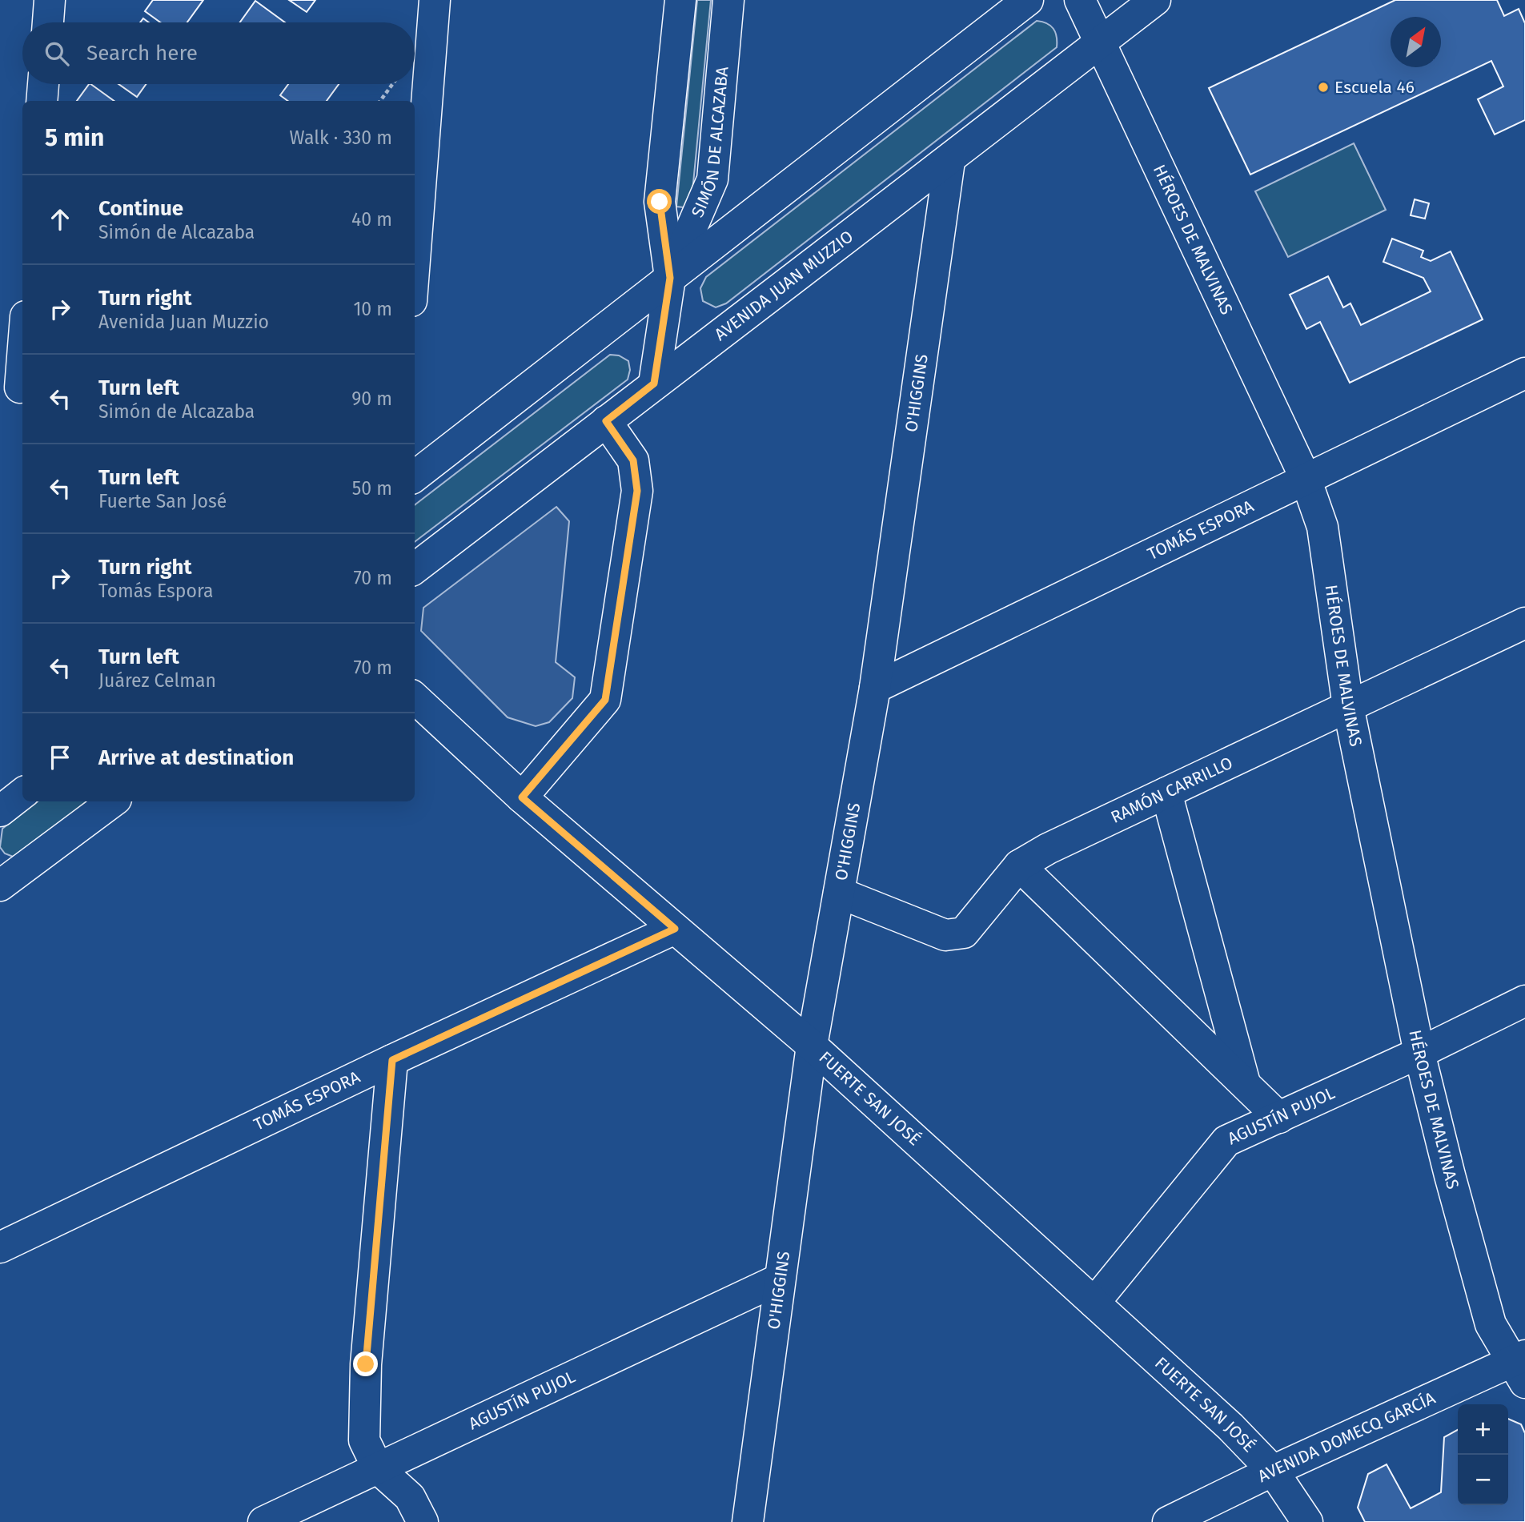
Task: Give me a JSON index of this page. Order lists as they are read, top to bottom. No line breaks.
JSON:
{"streets":{"street":["SIMÓN DE ALCAZABA","HÉROES DE MALVINAS","AVENIDA JUAN MUZZIO","O'HIGGINS","TOMÁS ESPORA","RAMÓN CARRILLO","FUERTE SAN JOSÉ","AGUSTÍN PUJOL","AVENIDA DOMECQ GARCÍA"]},"crossings":[["SIMÓN DE ALCAZABA","AVENIDA JUAN MUZZIO"],["HÉROES DE MALVINAS","AVENIDA JUAN MUZZIO"],["HÉROES DE MALVINAS","TOMÁS ESPORA"],["HÉROES DE MALVINAS","RAMÓN CARRILLO"],["HÉROES DE MALVINAS","AGUSTÍN PUJOL"],["HÉROES DE MALVINAS","AVENIDA DOMECQ GARCÍA"],["AVENIDA JUAN MUZZIO","O'HIGGINS"],["O'HIGGINS","TOMÁS ESPORA"],["O'HIGGINS","RAMÓN CARRILLO"],["O'HIGGINS","FUERTE SAN JOSÉ"],["O'HIGGINS","AGUSTÍN PUJOL"],["TOMÁS ESPORA","FUERTE SAN JOSÉ"],["FUERTE SAN JOSÉ","AGUSTÍN PUJOL"],["FUERTE SAN JOSÉ","AVENIDA DOMECQ GARCÍA"]],"places":["Escuela 46"],"north":"top right","page":{"search":"Search here","heading":["5 min","Walk · 330 m"],"list":[["Continue","Simón de Alcazaba","40 m"],["Turn right","Avenida Juan Muzzio","10 m"],["Turn left","Simón de Alcazaba","90 m"],["Turn left","Fuerte San José","50 m"],["Turn right","Tomás Espora","70 m"],["Turn left","Juárez Celman","70 m"],"Arrive at destination"],"map_buttons":["+","−"]}}
